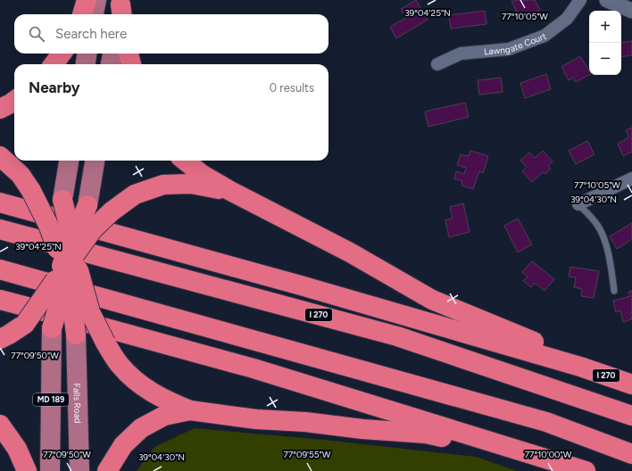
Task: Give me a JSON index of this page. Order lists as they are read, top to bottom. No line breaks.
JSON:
{"streets":{"highway":["I 270"],"main road":["MD 189","Falls Road"],"street":["Lawngate Court"]},"page":{"map_buttons":["+","−"],"search":"Search here","heading":["Nearby","0 results"]},"coordinates":["39°04'25\"N","77°10'05\"W","39°04'30\"N","77°09'50\"W","77°09'55\"W","77°10'00\"W"]}
